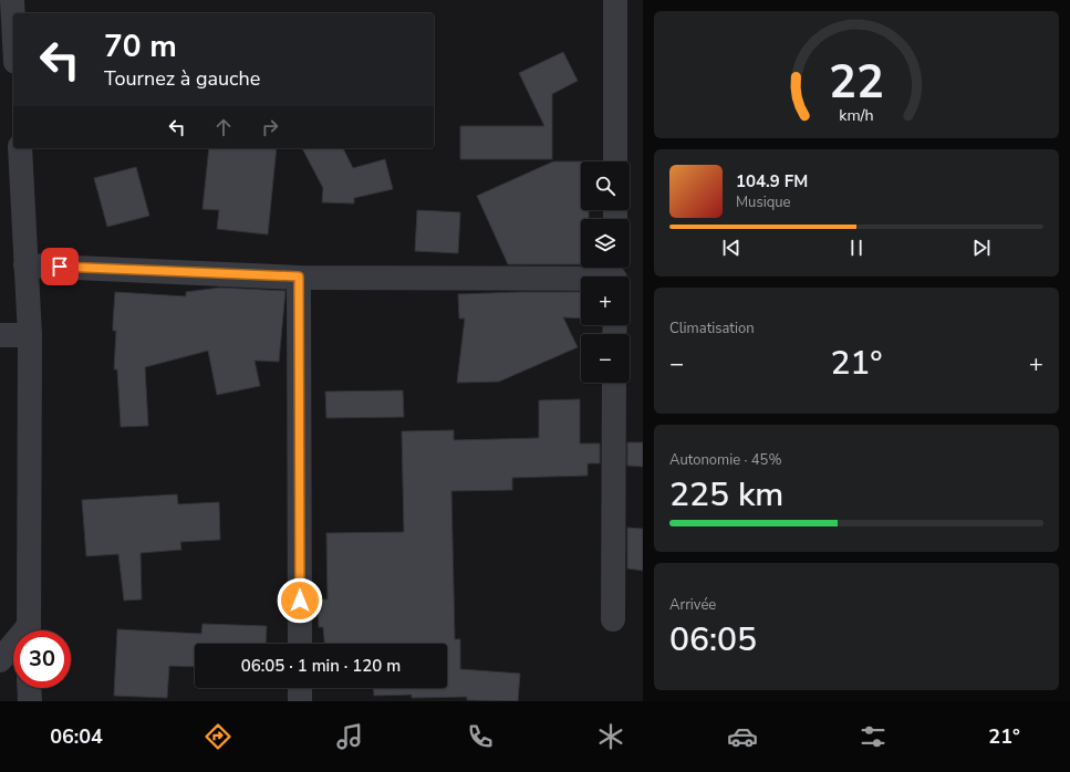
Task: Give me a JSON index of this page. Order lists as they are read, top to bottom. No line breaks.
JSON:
{"page":{"turn":["70 m","Tournez à gauche"],"map_buttons":["+","−"],"song":["104.9 FM","Musique"],"tile":["Climatisation",["Autonomie · 45%","225 km"],["Arrivée","06:05"]],"heat":["−","21°","+"],"limit":"30","trip":"06:05 · 1 min · 120 m","tabs":["06:04","21°"],"gauge":["22","km/h"]}}
